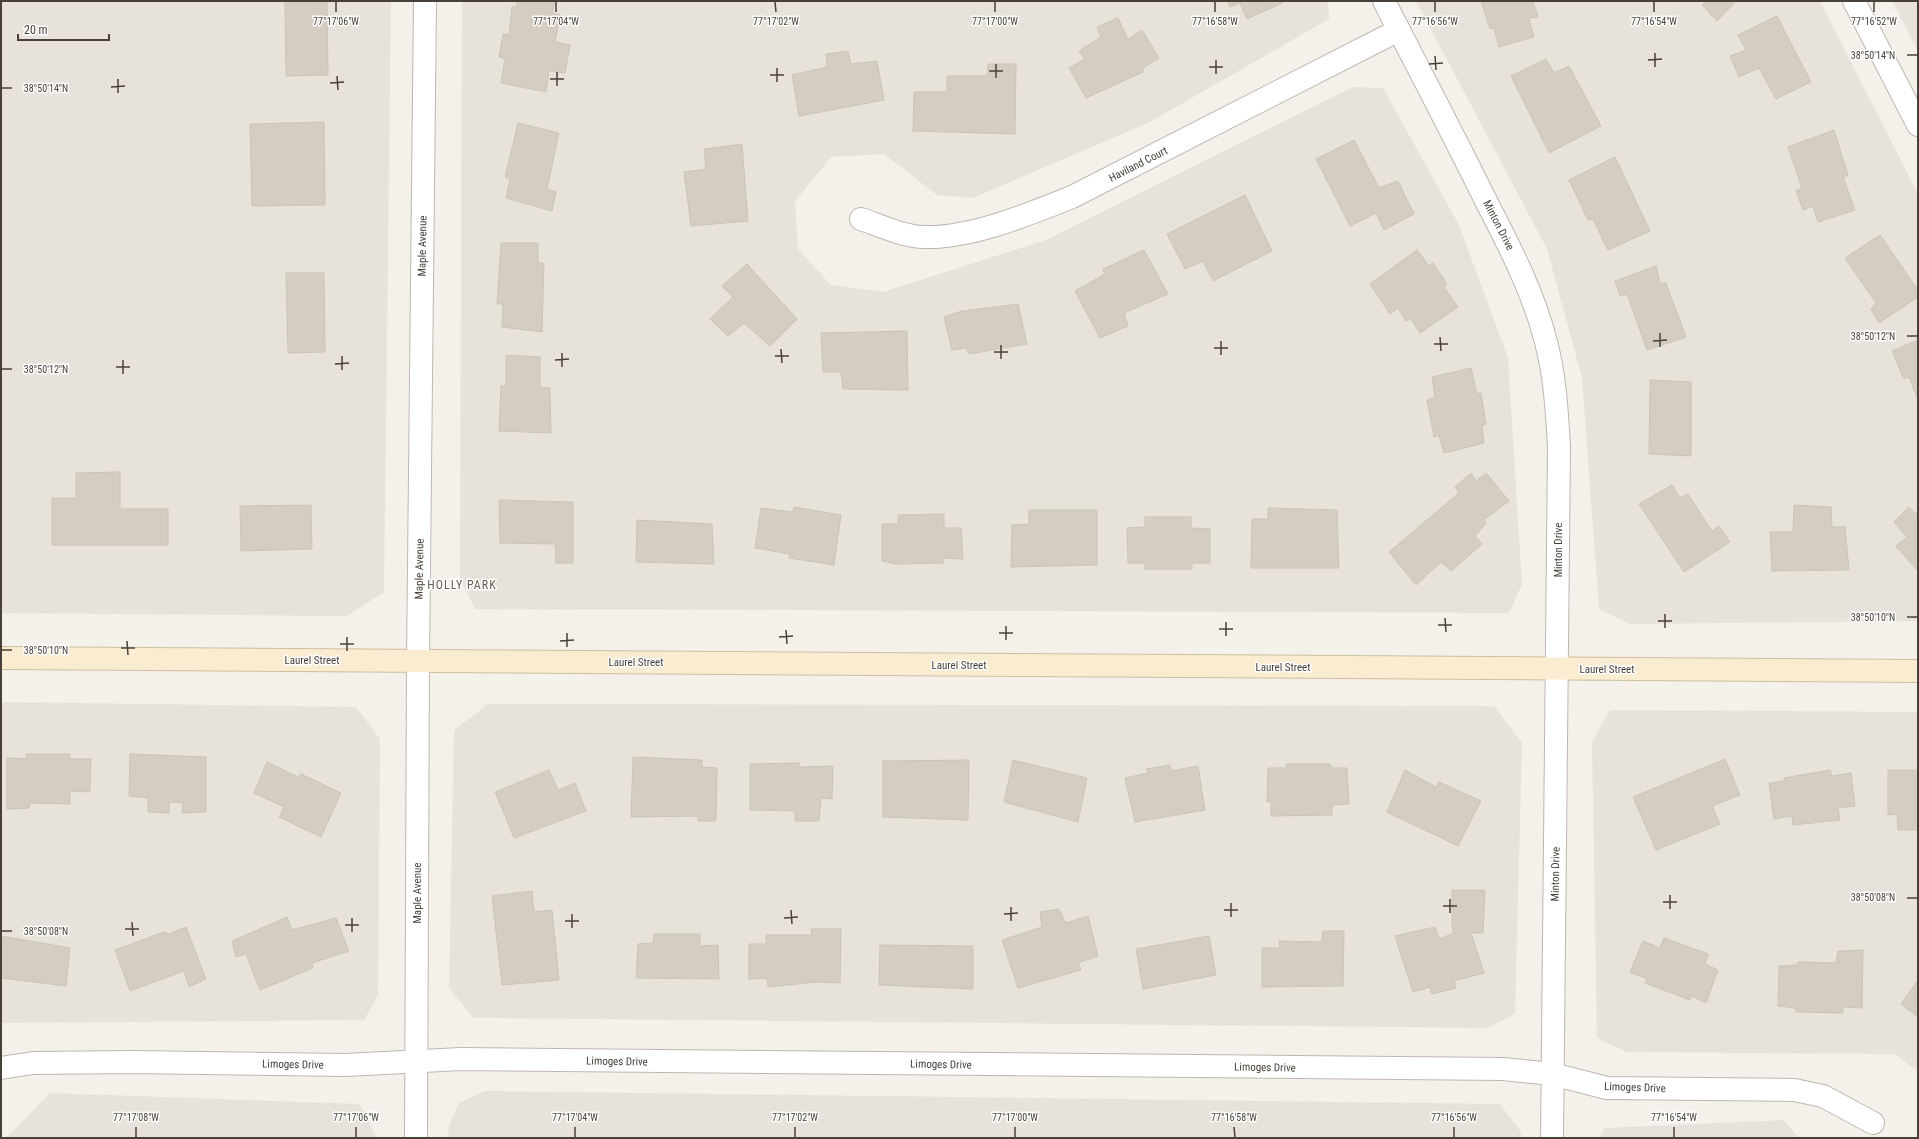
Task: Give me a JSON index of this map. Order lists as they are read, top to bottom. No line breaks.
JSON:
{"streets":{"street":["Haviland Court","Minton Drive","Maple Avenue","Laurel Street","Limoges Drive"]},"crossings":[["Haviland Court","Minton Drive"],["Minton Drive","Laurel Street"],["Minton Drive","Limoges Drive"],["Maple Avenue","Laurel Street"],["Maple Avenue","Limoges Drive"]],"districts":["HOLLY PARK"],"scale_bar":"20 m","coordinates":["77°17'06\"W","77°17'04\"W","77°17'02\"W","77°17'00\"W","77°16'58\"W","77°16'56\"W","77°16'54\"W","77°16'52\"W","38°50'14\"N","38°50'12\"N","38°50'10\"N","38°50'08\"N","77°17'08\"W"]}
